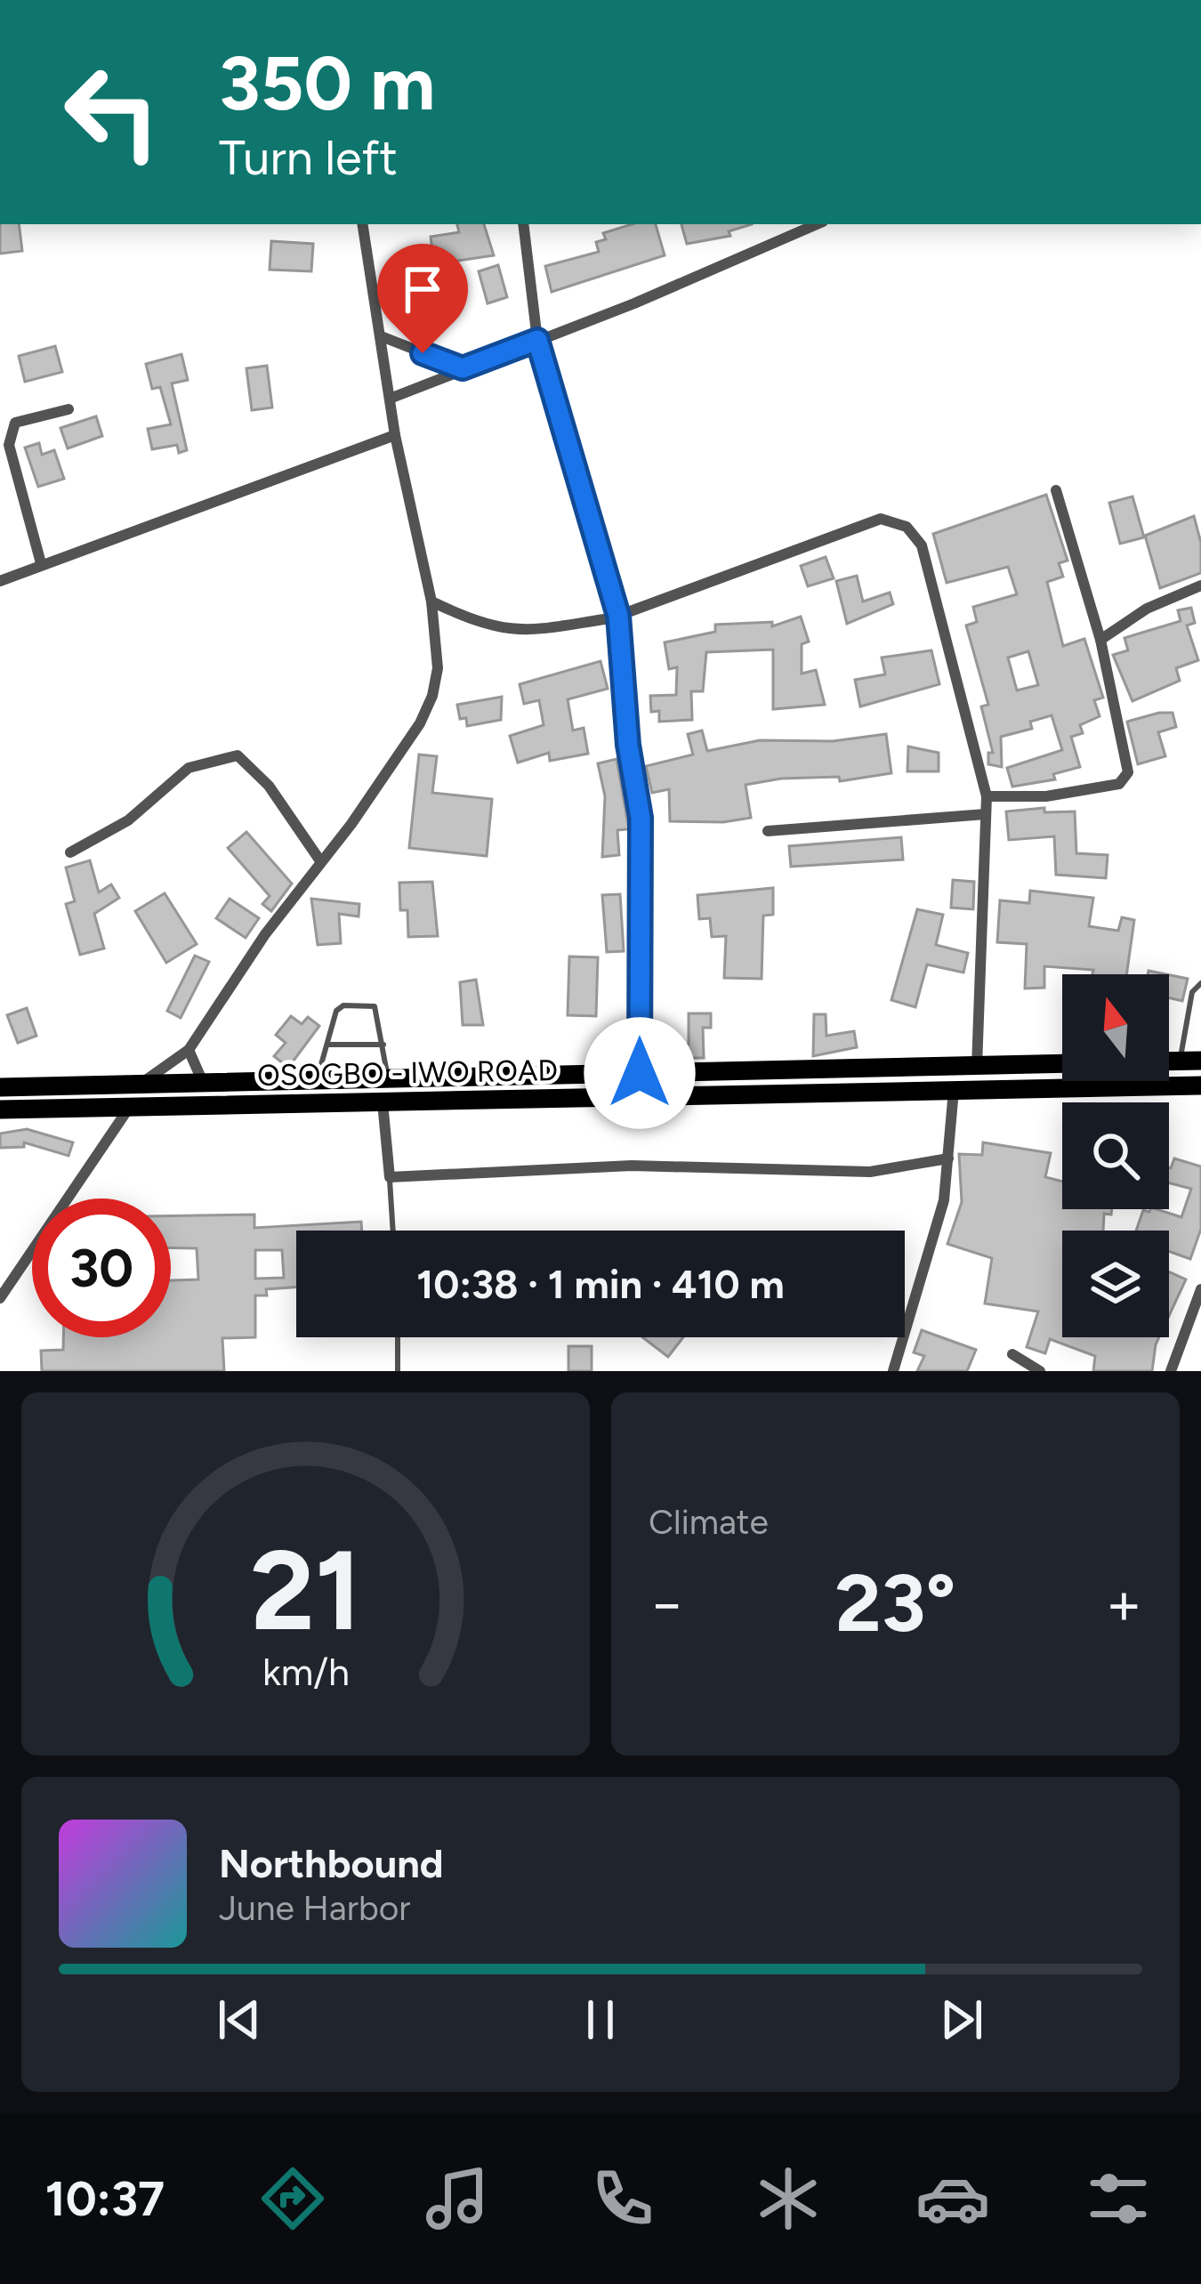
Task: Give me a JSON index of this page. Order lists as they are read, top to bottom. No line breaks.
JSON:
{"streets":{"main road":["OSOGBO - IWO ROAD"]},"north":"top","page":{"turn":["350 m","Turn left"],"limit":"30","trip":"10:38 · 1 min · 410 m","tile":"Climate","heat":["−","23°","+"],"song":["Northbound","June Harbor"],"tabs":"10:37","gauge":["21","km/h"]}}
